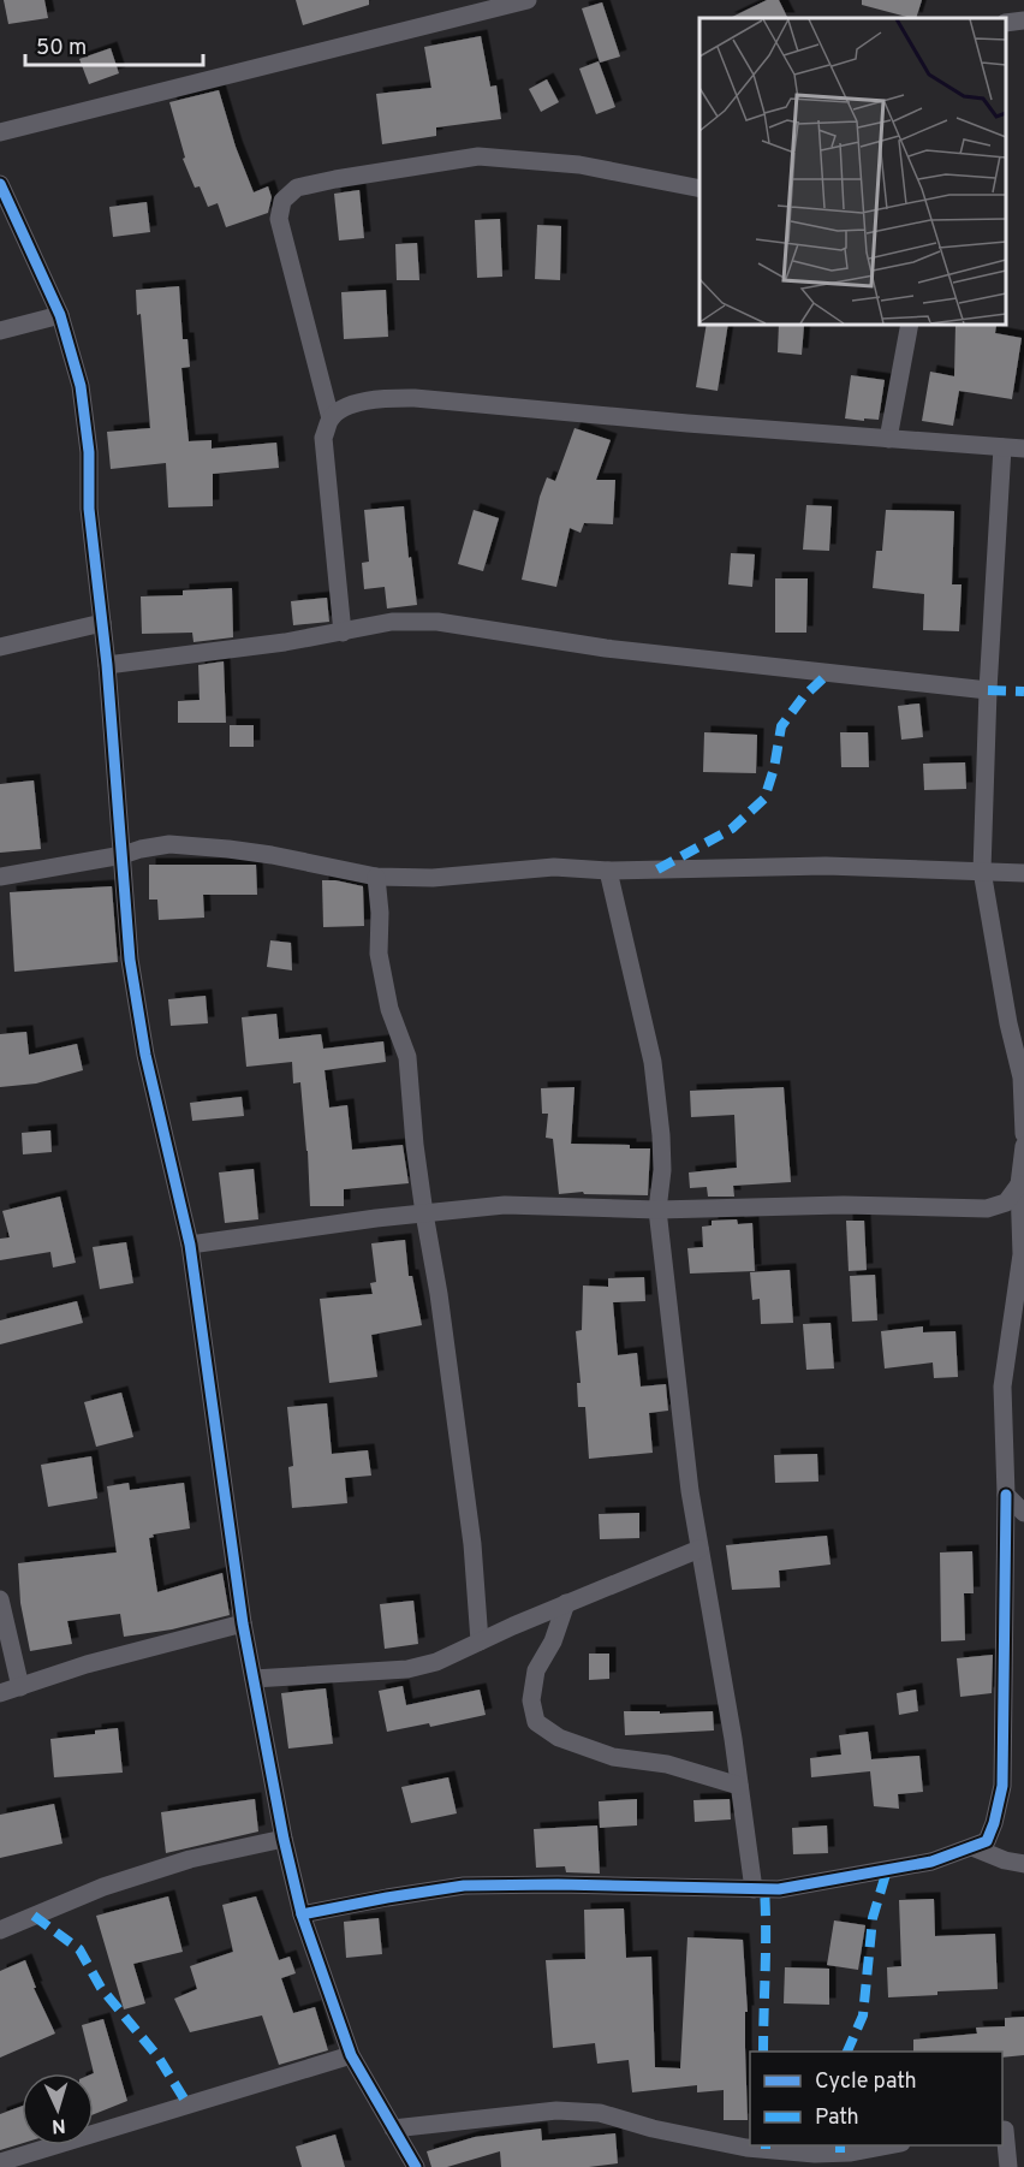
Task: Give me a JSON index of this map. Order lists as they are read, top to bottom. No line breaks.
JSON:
{"legend":["Cycle path","Path"],"scale_bar":"50 m","north":"bottom"}
